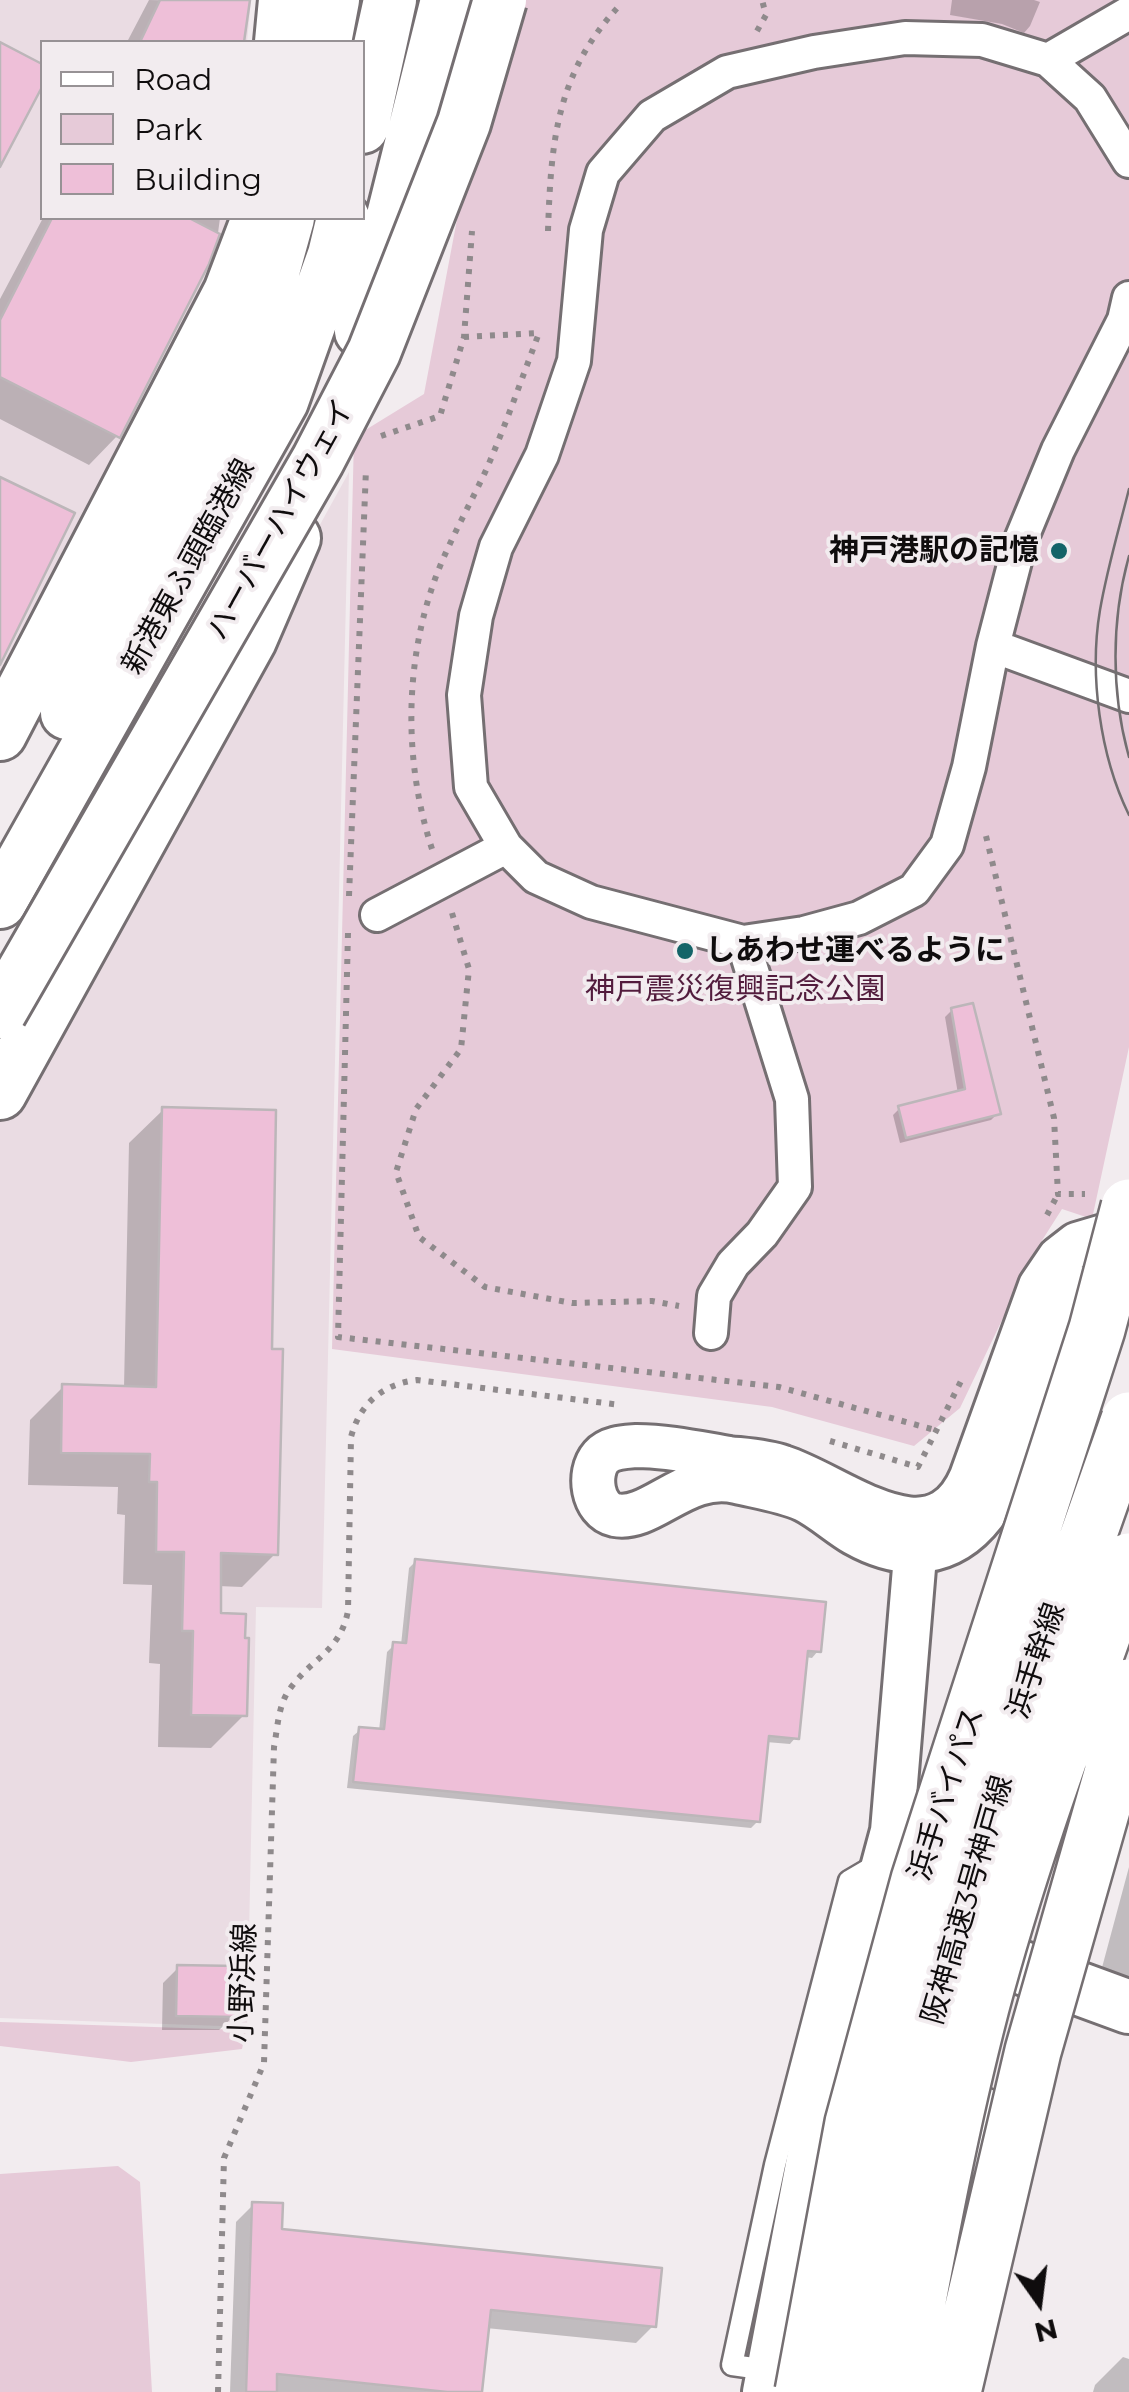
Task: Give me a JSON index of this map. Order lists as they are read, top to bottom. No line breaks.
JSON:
{"streets":{"main road":["浜手幹線","浜手バイパス","阪神高速3号神戸線"],"street":["ハーバーハイウェイ","新港東ふ頭臨港線"],"path":["小野浜線"]},"parks":["神戸震災復興記念公園"],"places":["神戸港駅の記憶","しあわせ運べるように"],"legend":["Road","Park","Building"],"north":"bottom"}
